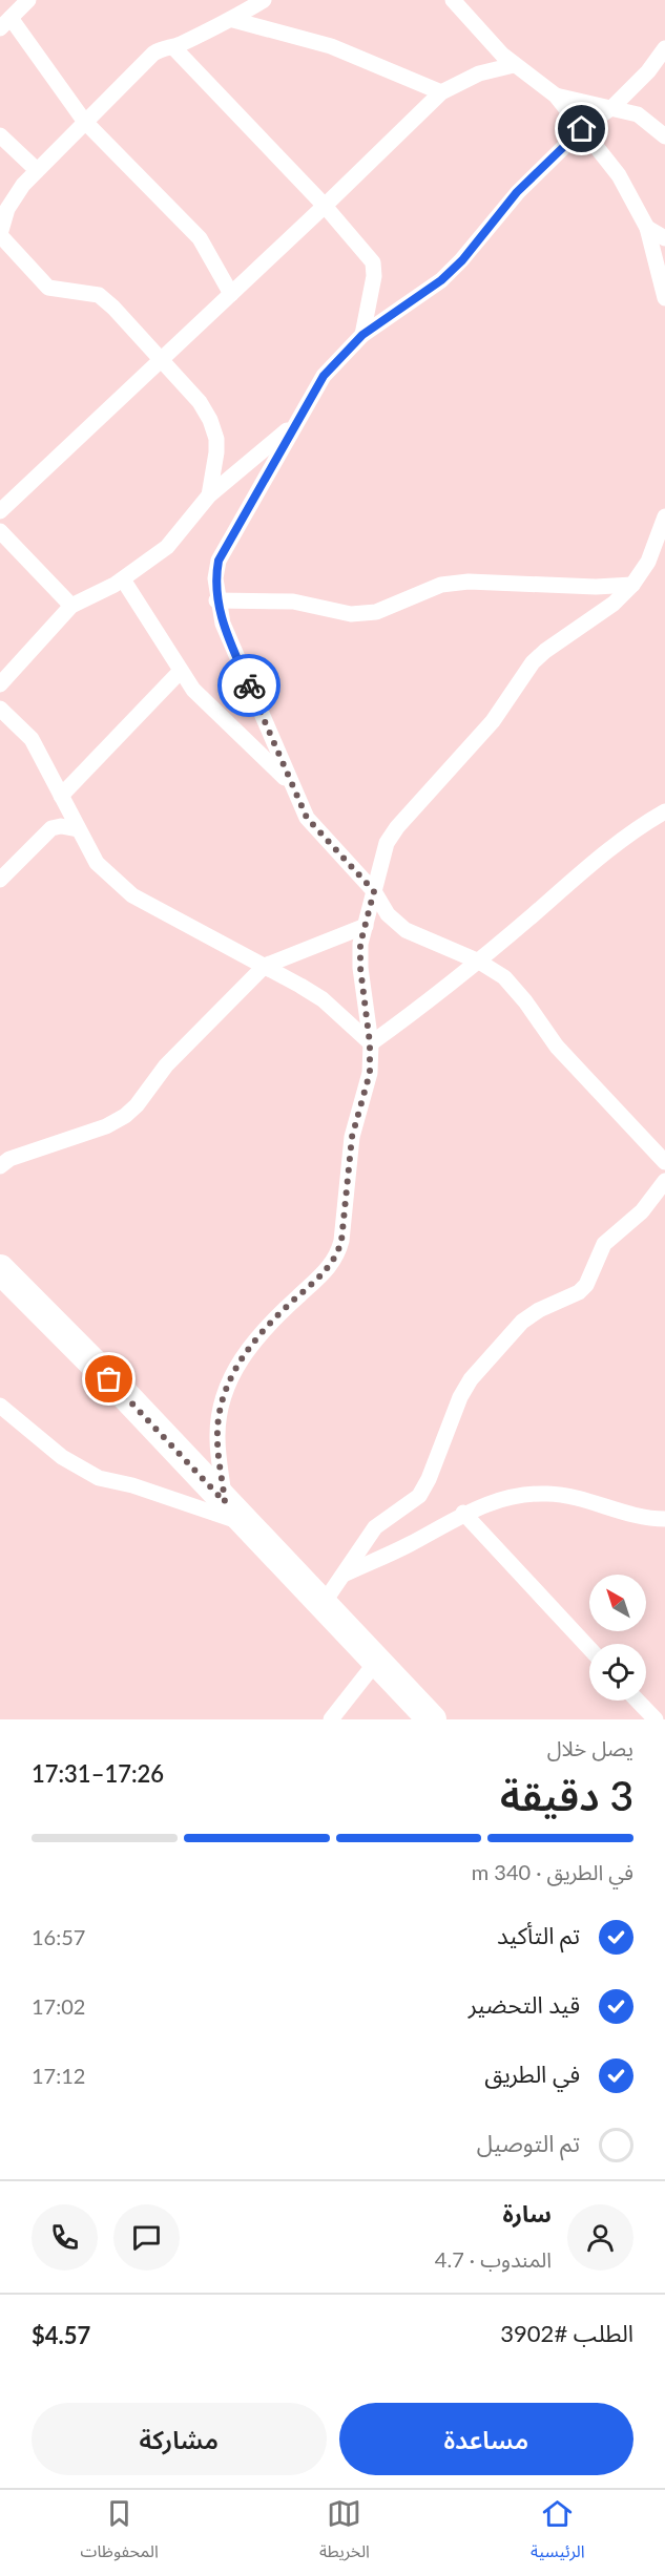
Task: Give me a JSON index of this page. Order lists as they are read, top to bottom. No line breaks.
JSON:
{"north":"top left","page":{"heading":["3 دقيقة","يصل خلال","17:26–17:31"],"panel":["سارة","المندوب · 4.7","الطلب #3902","$4.57"],"bar":"في الطريق · 340 m","list":[["تم التأكيد","16:57"],["قيد التحضير","17:02"],["في الطريق","17:12"],"تم التوصيل"],"buttons":["مساعدة","مشاركة"],"tabs":["الرئيسية","الخريطة","المحفوظات"]}}
